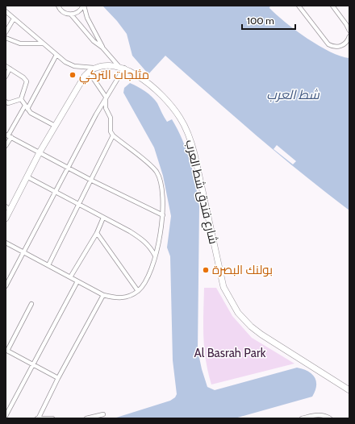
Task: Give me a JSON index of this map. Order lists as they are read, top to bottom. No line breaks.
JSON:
{"streets":{"main road":["شارع فندق شط العرب"]},"water":["شط العرب"],"parks":["Al Basrah Park"],"places":["مثلجات التركي","بولنك البصرة"],"scale_bar":"100 m"}
